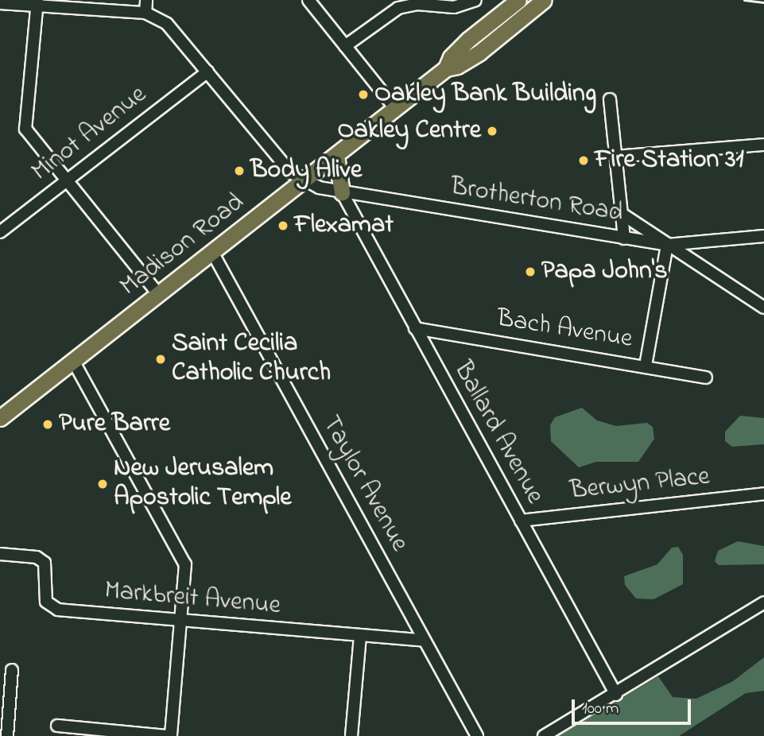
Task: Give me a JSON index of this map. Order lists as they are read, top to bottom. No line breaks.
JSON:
{"streets":{"main road":["Madison Road"],"street":["Minot Avenue","Brotherton Road","Bach Avenue","Ballard Avenue","Taylor Avenue","Berwyn Place","Markbreit Avenue"]},"crossings":[["Brotherton Road","Madison Road"],["Brotherton Road","Ballard Avenue"],["Madison Road","Taylor Avenue"],["Bach Avenue","Ballard Avenue"],["Ballard Avenue","Berwyn Place"],["Taylor Avenue","Markbreit Avenue"]],"places":["Oakley Bank Building","Oakley Centre","Fire Station 31","Body Alive","Flexamat","Papa John's","Saint Cecilia Catholic Church","Pure Barre","New Jerusalem Apostolic Temple"],"scale_bar":"100 m"}
